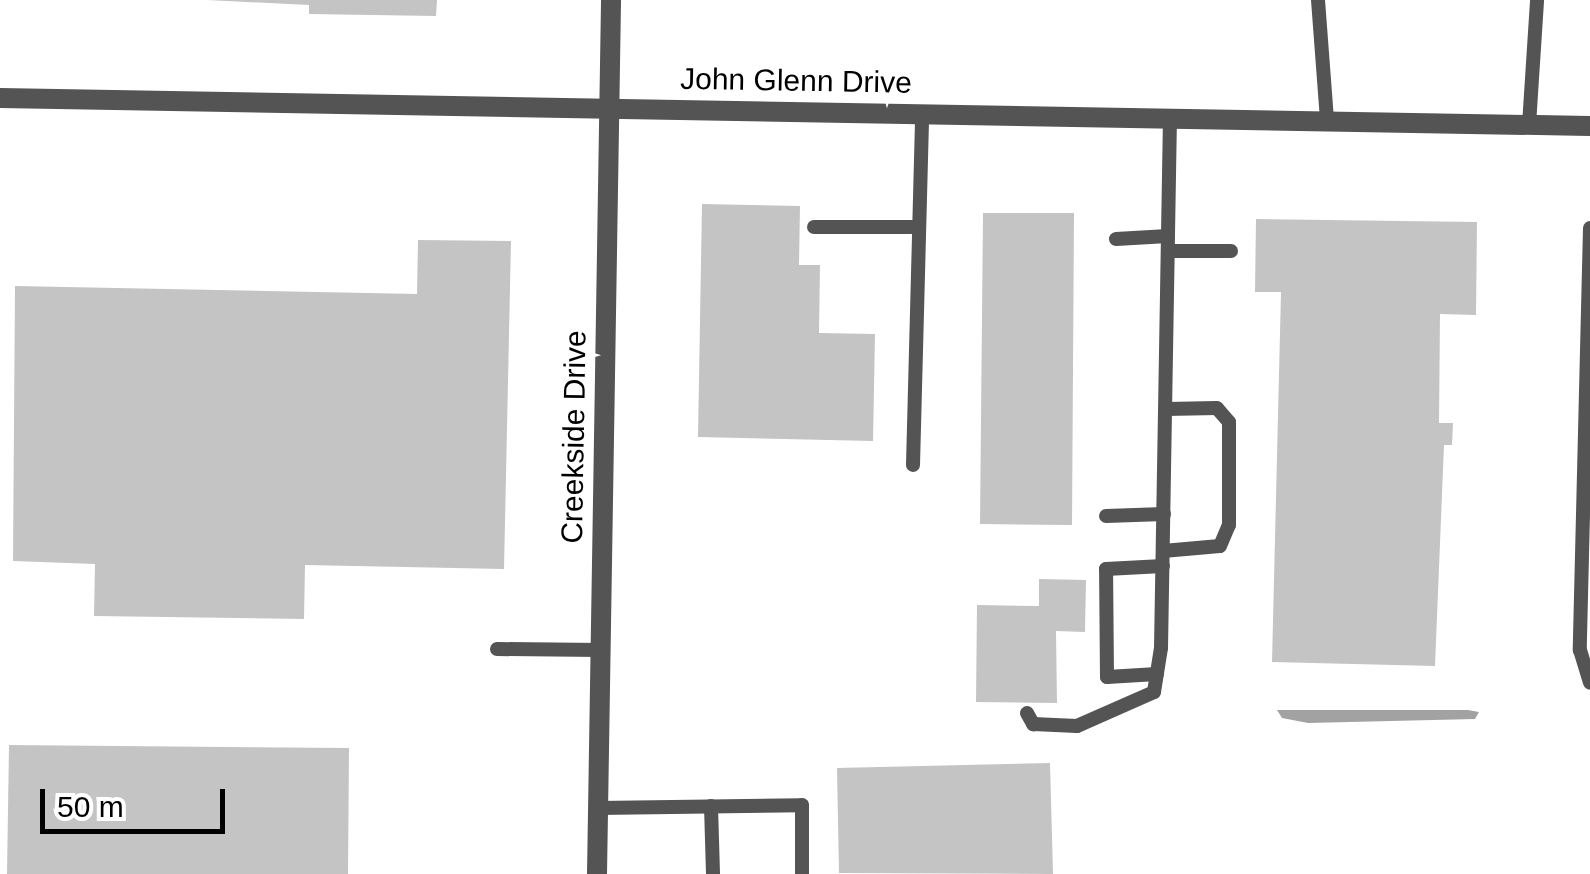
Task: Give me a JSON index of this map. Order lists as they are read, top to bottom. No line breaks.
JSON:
{"streets":{"street":["John Glenn Drive","Creekside Drive"]},"crossings":[["John Glenn Drive","Creekside Drive"]],"scale_bar":"50 m"}
